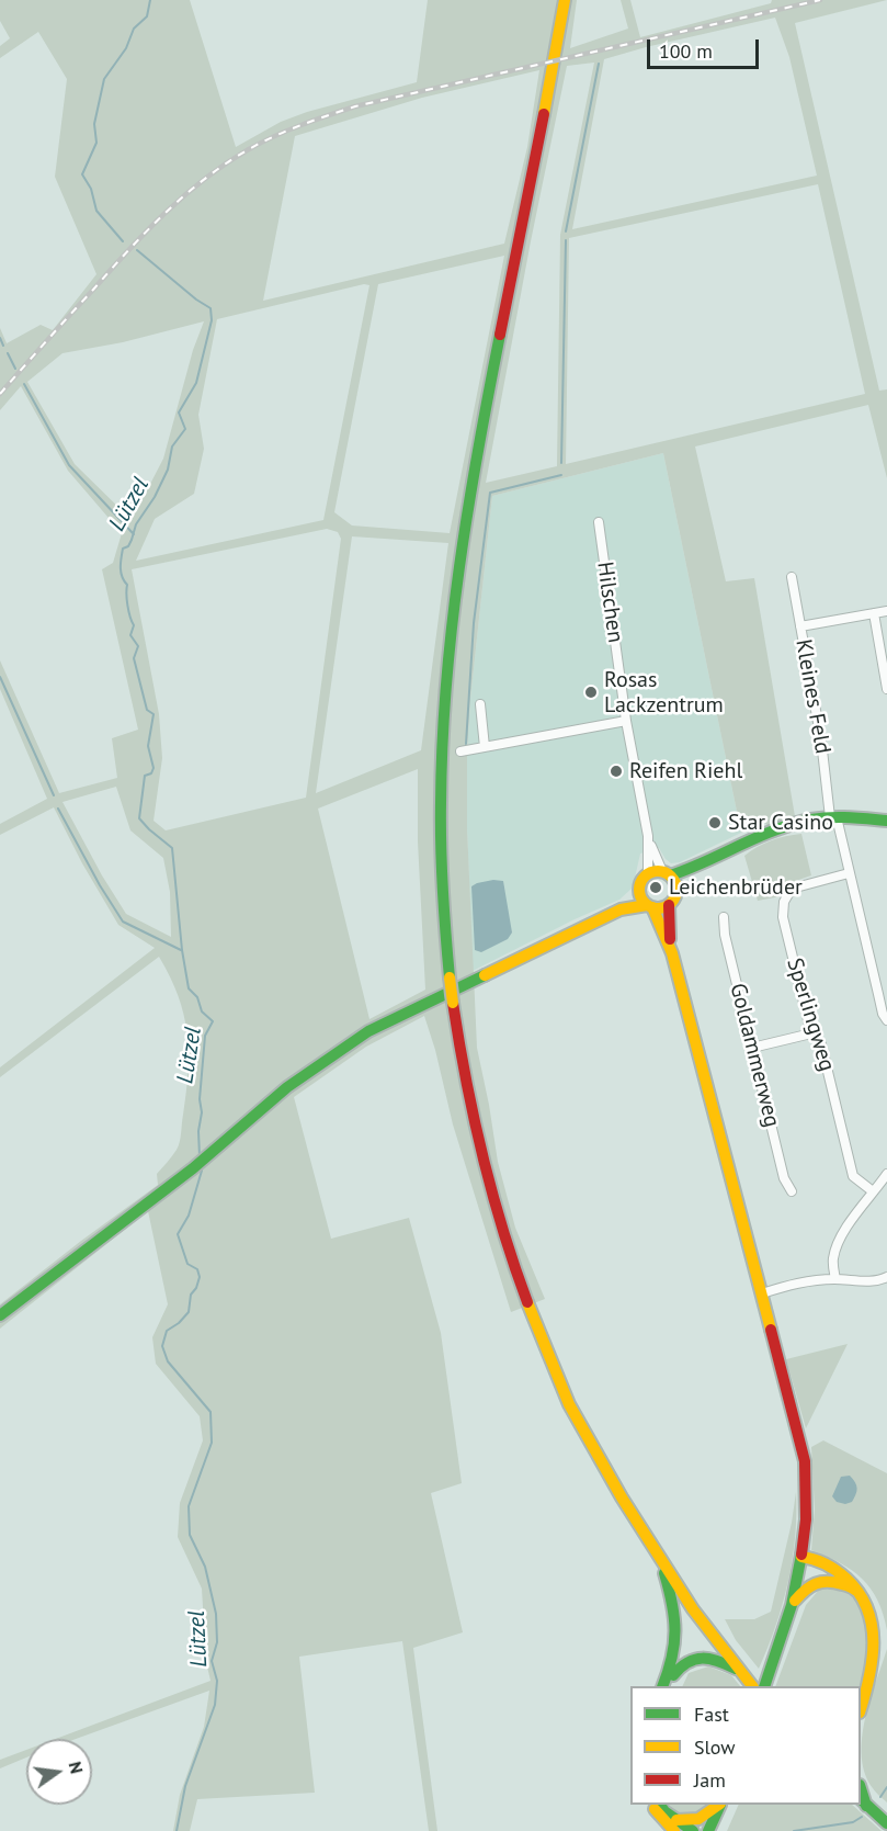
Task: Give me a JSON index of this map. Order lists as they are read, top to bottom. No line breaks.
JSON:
{"streets":{"street":["Hilschen","Kleines Feld","Sperlingweg","Goldammerweg"]},"crossings":[["Kleines Feld","Sperlingweg"]],"water":["Lützel"],"places":["Rosas Lackzentrum","Reifen Riehl","Star Casino","Leichenbrüder"],"legend":["Fast","Slow","Jam"],"scale_bar":"100 m","north":"right"}
